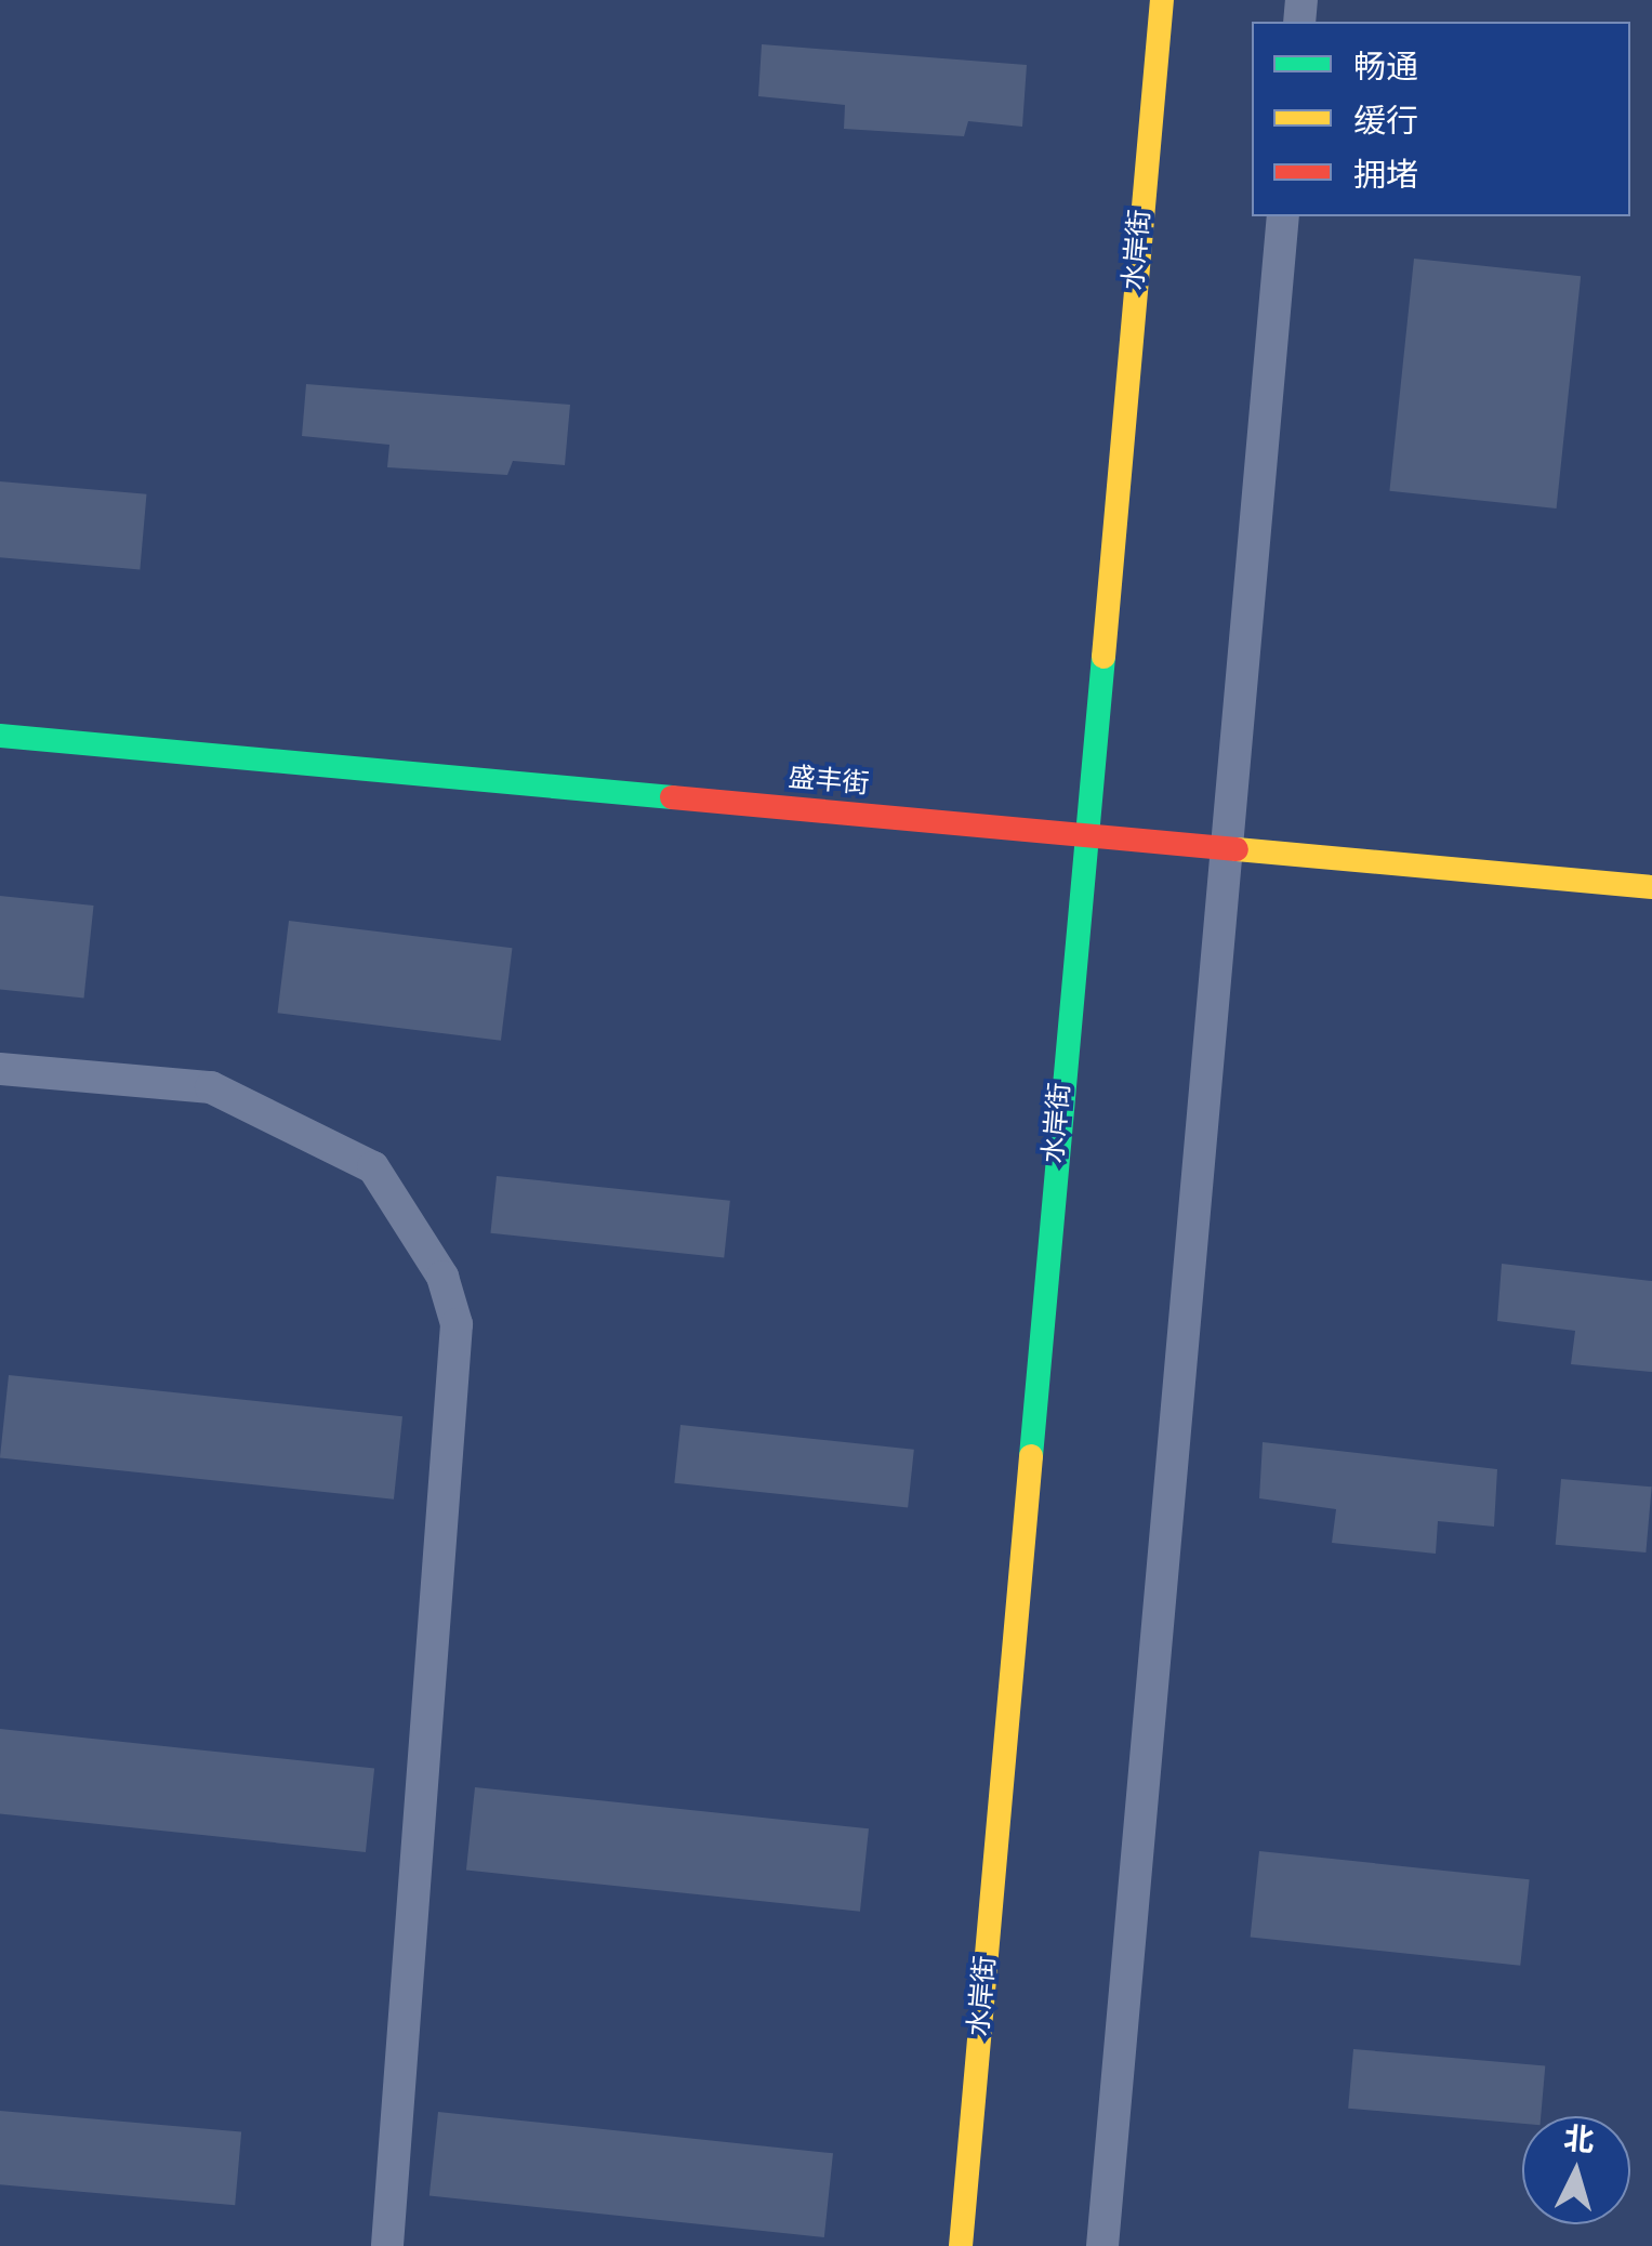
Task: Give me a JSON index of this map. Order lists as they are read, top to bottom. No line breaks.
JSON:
{"streets":{"street":["水岸街","盛丰街"]},"crossings":[["水岸街","盛丰街"]],"legend":["畅通","缓行","拥堵"],"north":"top"}
